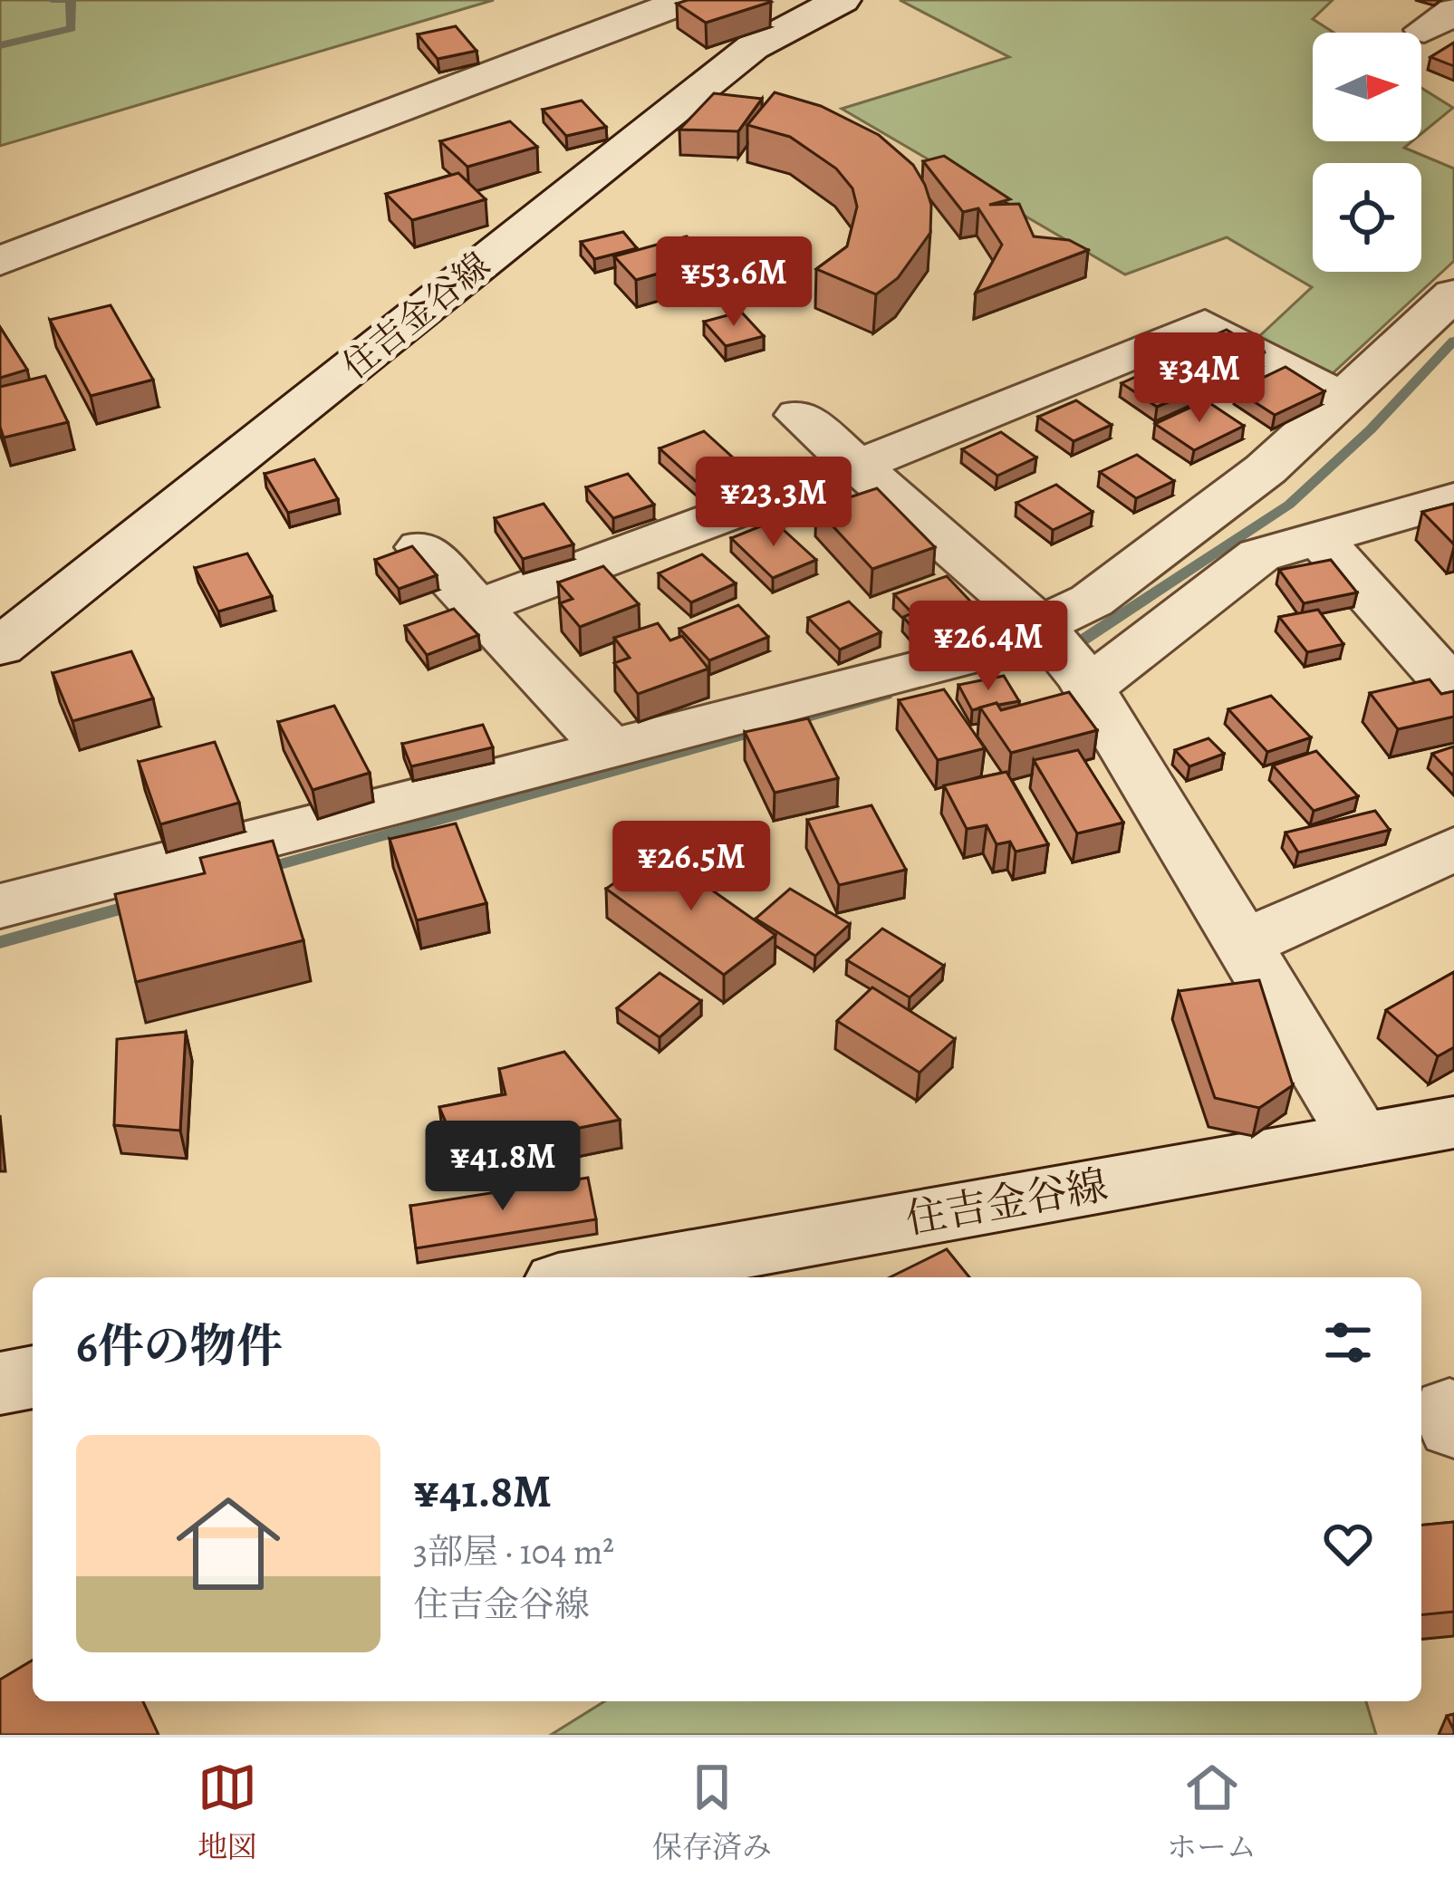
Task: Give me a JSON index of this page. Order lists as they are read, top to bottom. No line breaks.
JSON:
{"streets":{"street":["住吉金谷線"]},"north":"right","page":{"price":["¥53.6M","¥34M","¥23.3M","¥26.4M","¥26.5M","¥41.8M"],"heading":"6件の物件","list":[{"name":"¥41.8M","note":"3部屋 · 104 m² · 住吉金谷線"}],"tabs":["地図","保存済み","ホーム"]}}
